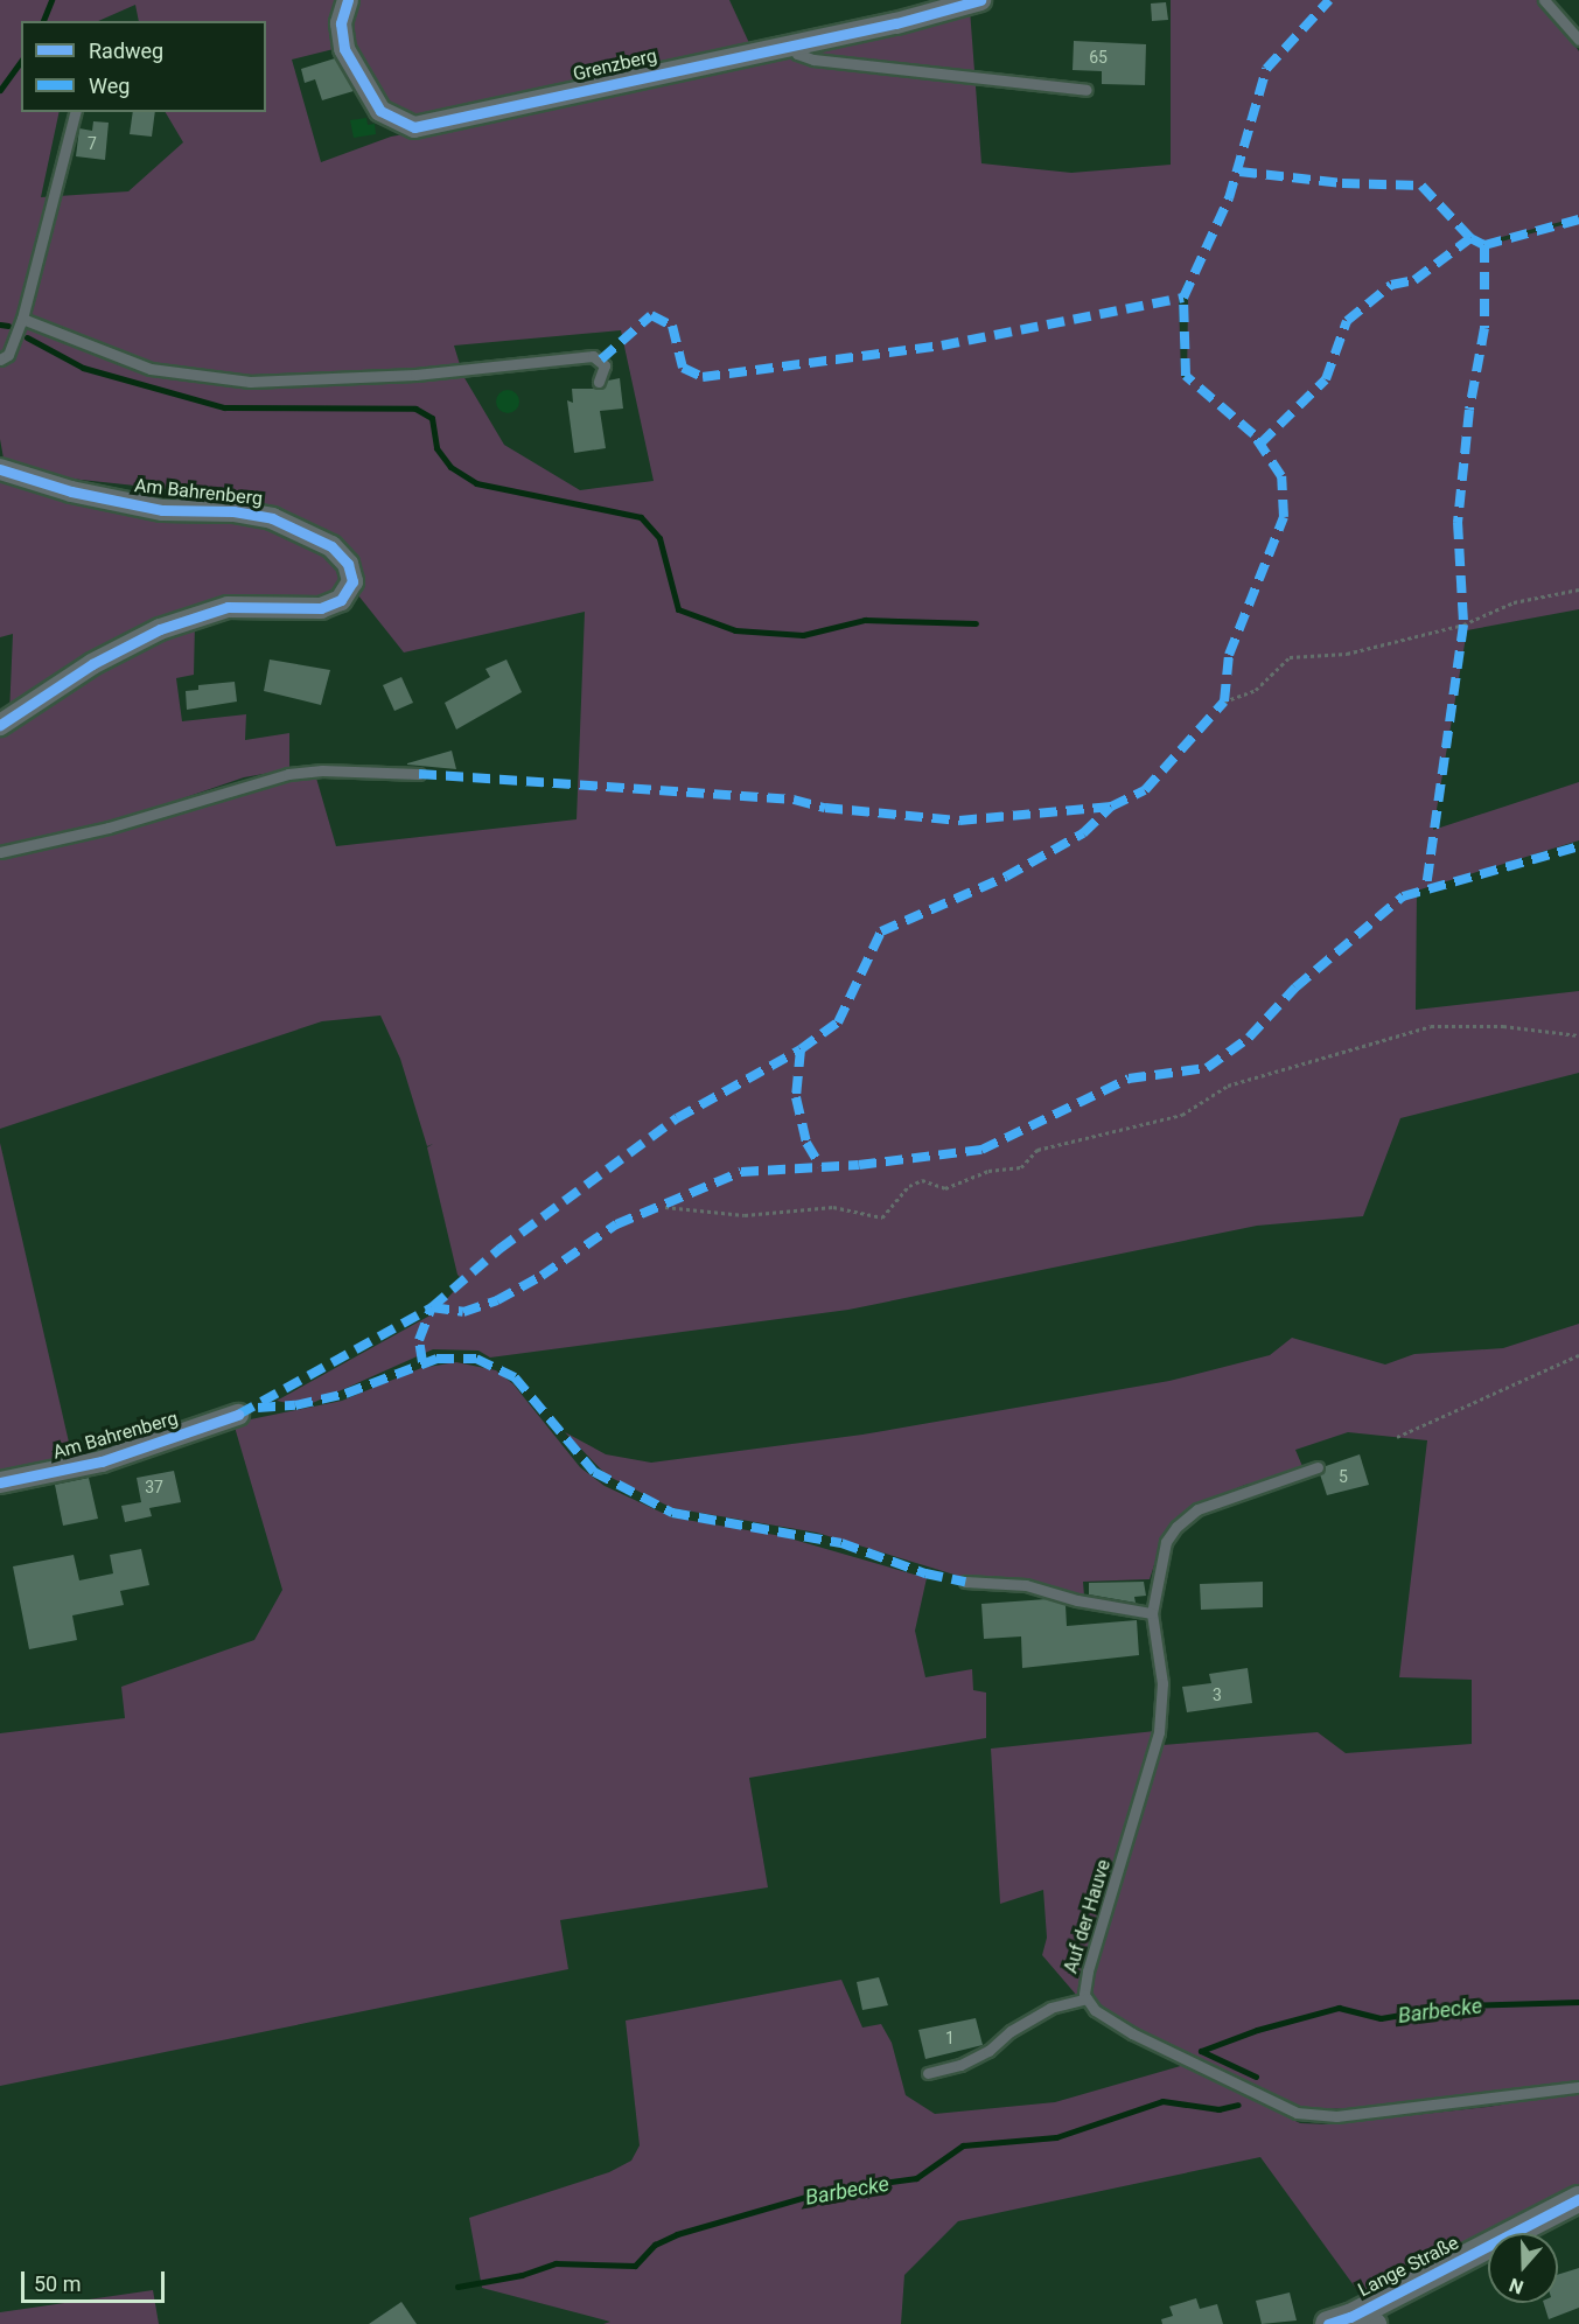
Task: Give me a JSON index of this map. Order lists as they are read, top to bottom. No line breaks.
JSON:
{"streets":{"street":["Grenzberg","Am Bahrenberg","Lange Straße"],"lane":["Auf der Hauve"]},"water":["Barbecke"],"house_numbers":["65","7","5","37","3","1"],"legend":["Radweg","Weg"],"scale_bar":"50 m","north":"bottom"}
